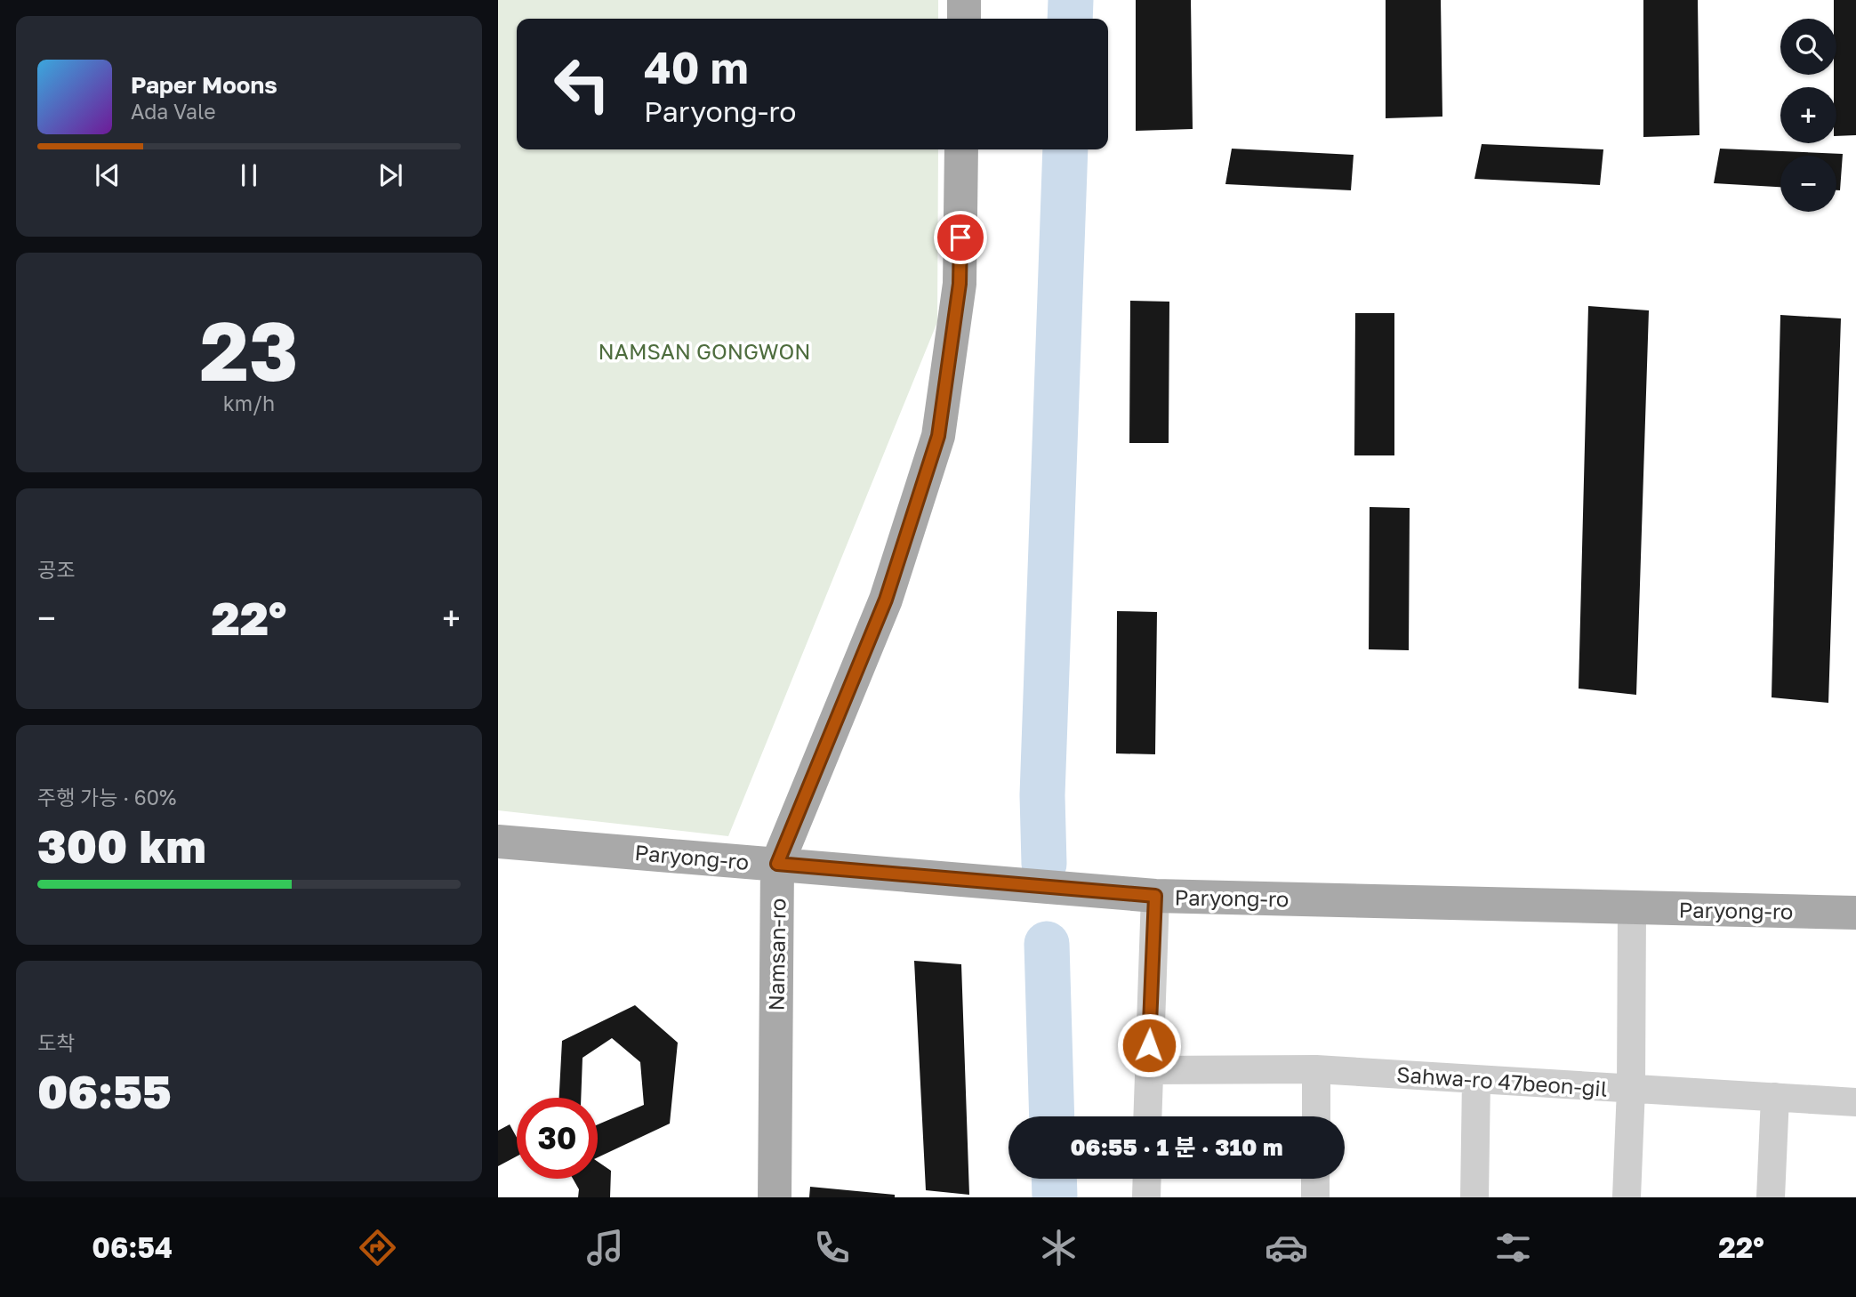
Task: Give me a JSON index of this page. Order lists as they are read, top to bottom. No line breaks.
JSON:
{"streets":{"main road":["Paryong-ro","Namsan-ro"],"street":["Sahwa-ro 47beon-gil"]},"crossings":[["Paryong-ro","Namsan-ro"]],"parks":["NAMSAN GONGWON"],"page":{"map_buttons":["+","−"],"turn":["40 m","Paryong-ro"],"song":["Paper Moons","Ada Vale"],"tile":[["23","km/h"],"공조",["주행 가능 · 60%","300 km"],["도착","06:55"]],"heat":["−","22°","+"],"limit":"30","trip":"06:55 · 1 분 · 310 m","tabs":["06:54","22°"]}}
